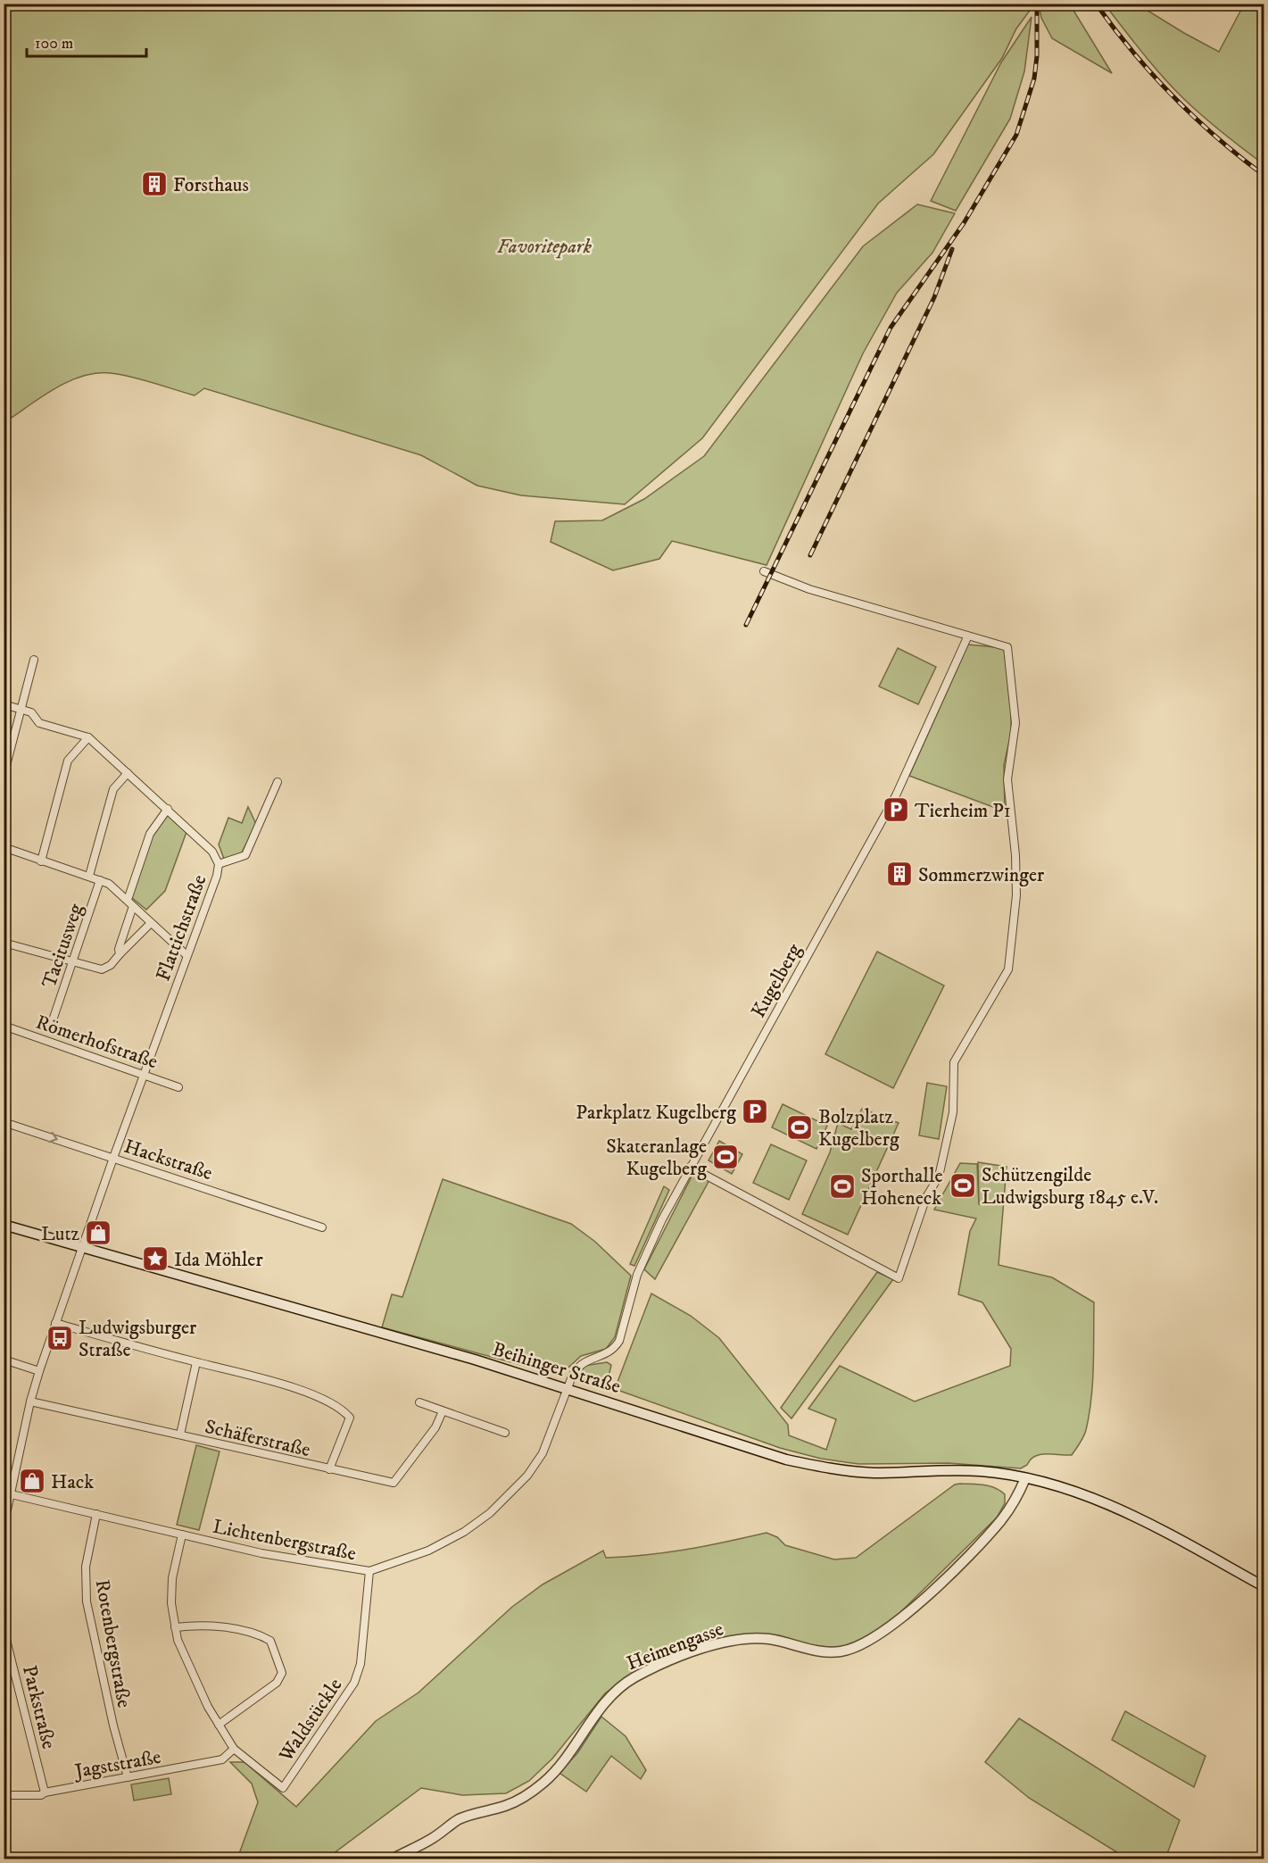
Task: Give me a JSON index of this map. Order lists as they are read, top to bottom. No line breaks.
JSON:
{"streets":{"main road":["Beihinger Straße","Heimengasse"],"street":["Flattichstraße","Tacitusweg","Kugelberg","Römerhofstraße","Hackstraße","Schäferstraße","Lichtenbergstraße","Rotenbergstraße","Parkstraße","Waldstückle","Jagststraße"]},"crossings":[["Flattichstraße","Römerhofstraße"],["Flattichstraße","Hackstraße"],["Flattichstraße","Beihinger Straße"],["Kugelberg","Lichtenbergstraße"],["Beihinger Straße","Lichtenbergstraße"],["Beihinger Straße","Heimengasse"],["Lichtenbergstraße","Rotenbergstraße"],["Lichtenbergstraße","Waldstückle"],["Rotenbergstraße","Jagststraße"],["Parkstraße","Jagststraße"],["Waldstückle","Jagststraße"]],"parks":["Favoritepark"],"places":{"building":["Forsthaus","Sommerzwinger"],"parking":["Tierheim P1","Parkplatz Kugelberg"],"sports":["Bolzplatz Kugelberg","Skateranlage Kugelberg","Schützengilde Ludwigsburg 1845 e.V.","Sporthalle Hoheneck"],"shop":["Lutz","Hack"],"place":["Ida Möhler"],"bus stop":["Ludwigsburger Straße"]},"scale_bar":"100 m"}
